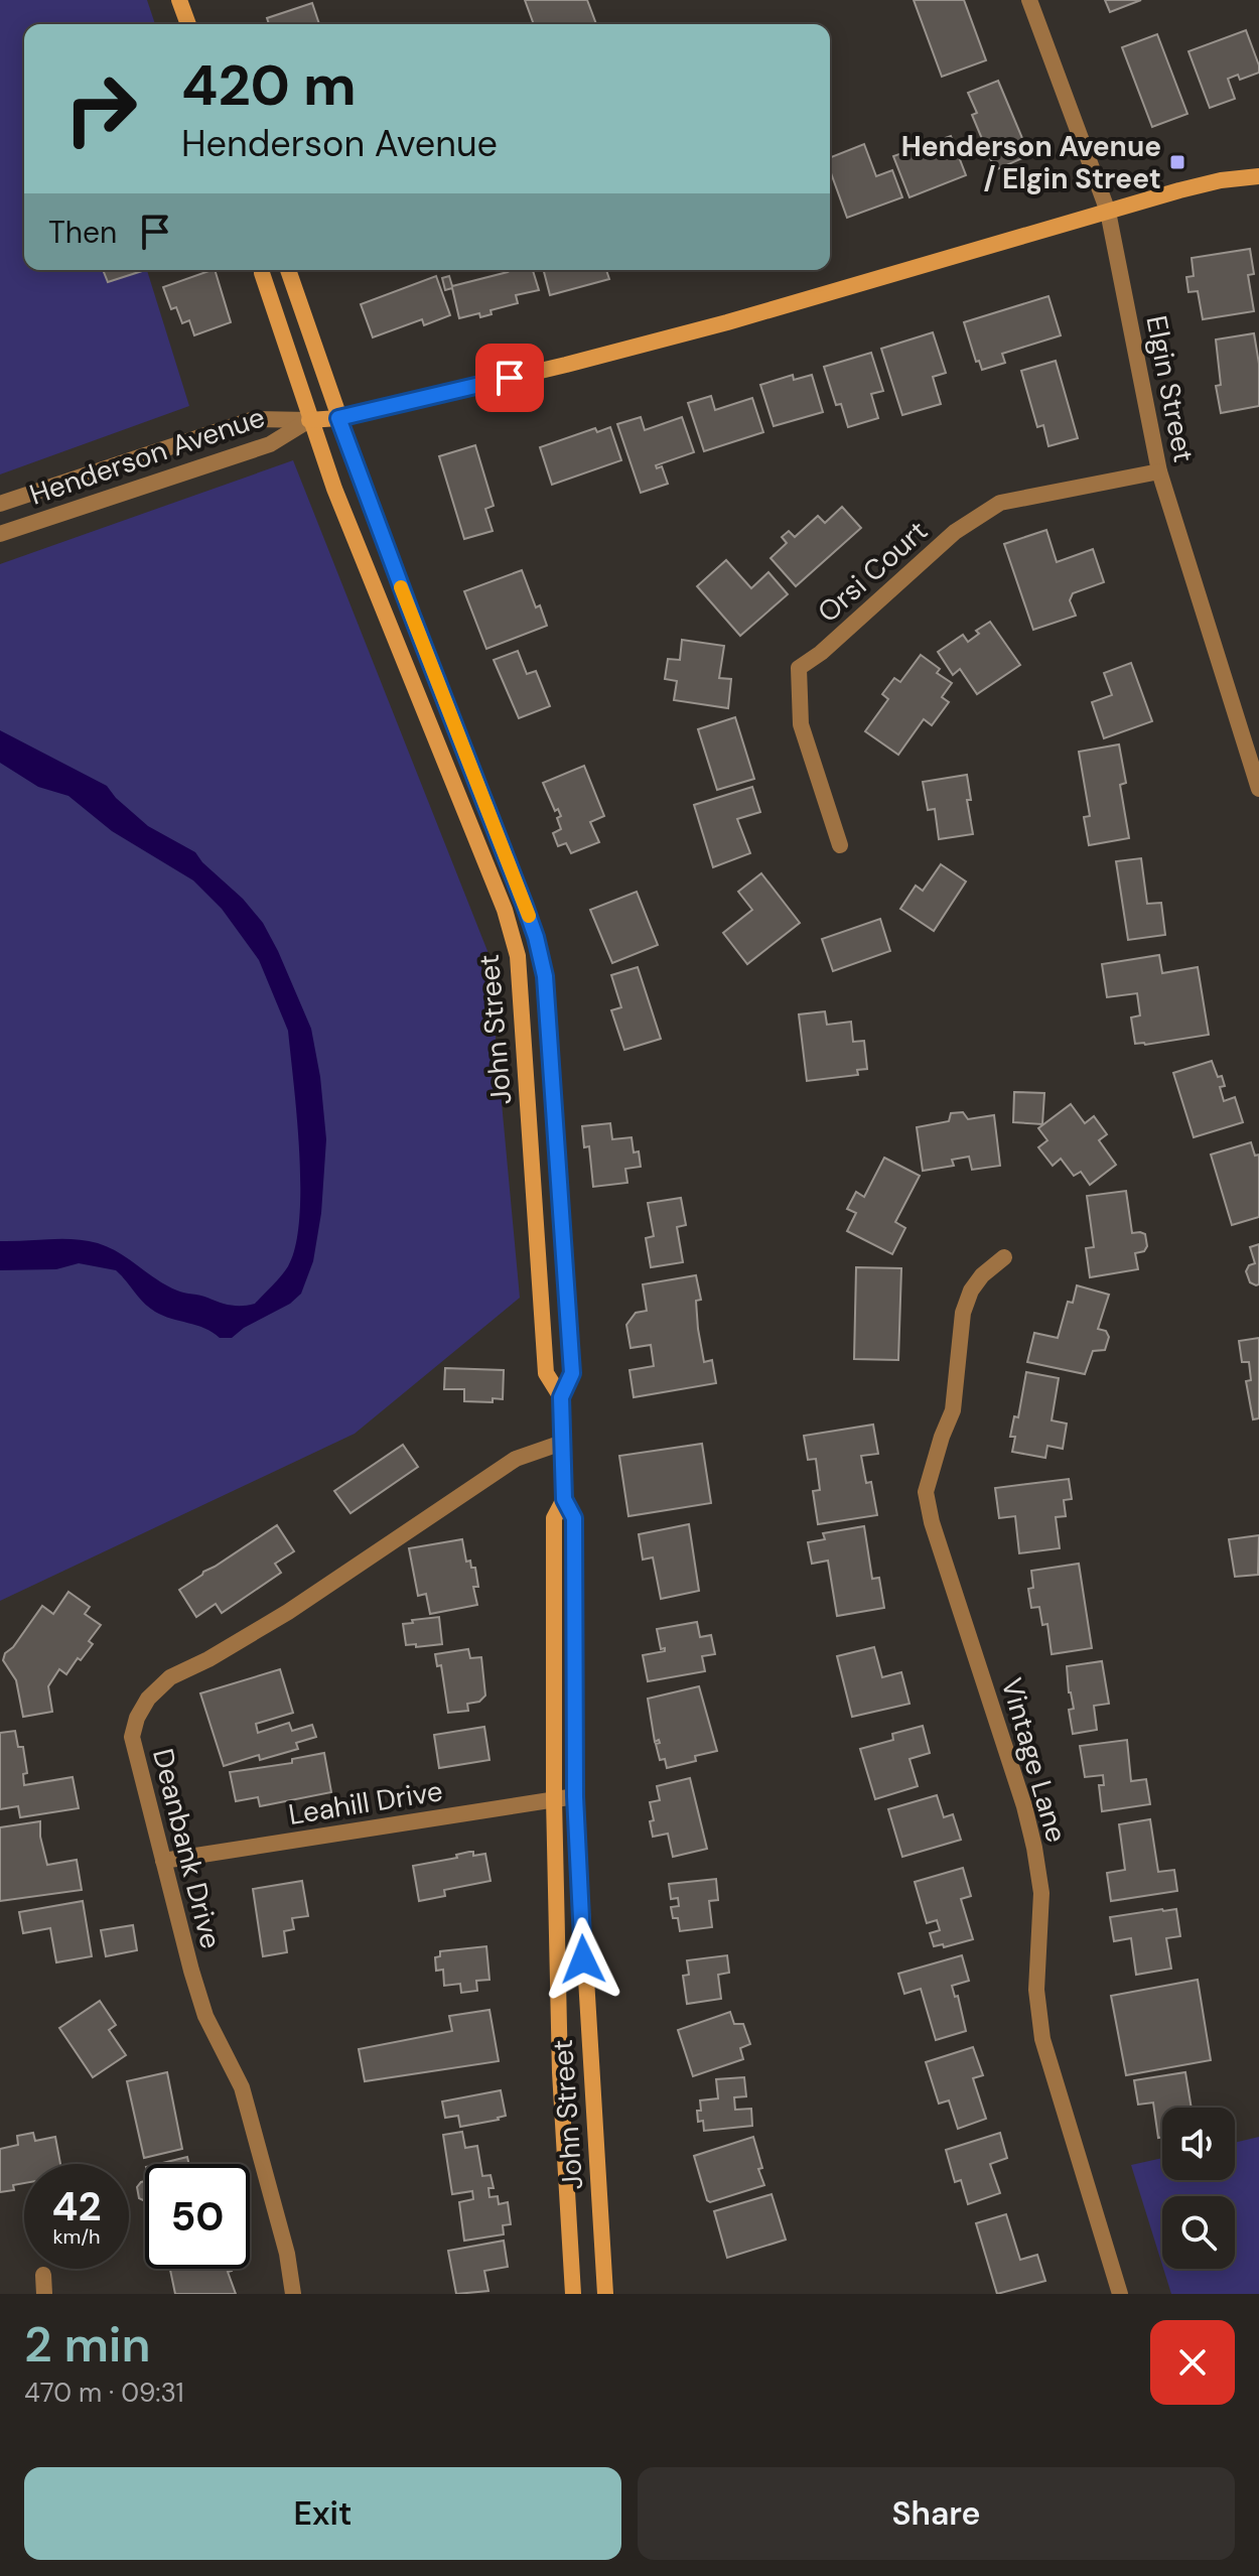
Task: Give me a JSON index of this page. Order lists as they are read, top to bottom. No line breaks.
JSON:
{"streets":{"main road":["Henderson Avenue","John Street"],"street":["Elgin Street","Orsi Court","Vintage Lane","Leahill Drive","Deanbank Drive"]},"crossings":[["Elgin Street","Henderson Avenue"],["Elgin Street","Orsi Court"],["Henderson Avenue","John Street"],["John Street","Leahill Drive"],["John Street","Deanbank Drive"],["Leahill Drive","Deanbank Drive"]],"places":{"transit":["Henderson Avenue / Elgin Street"]},"page":{"turn":["420 m","Henderson Avenue"],"then":"Then","speed":"42 km/h","limit":"50","heading":["2 min","470 m · 09:31"],"buttons":["Exit","Share"]}}
